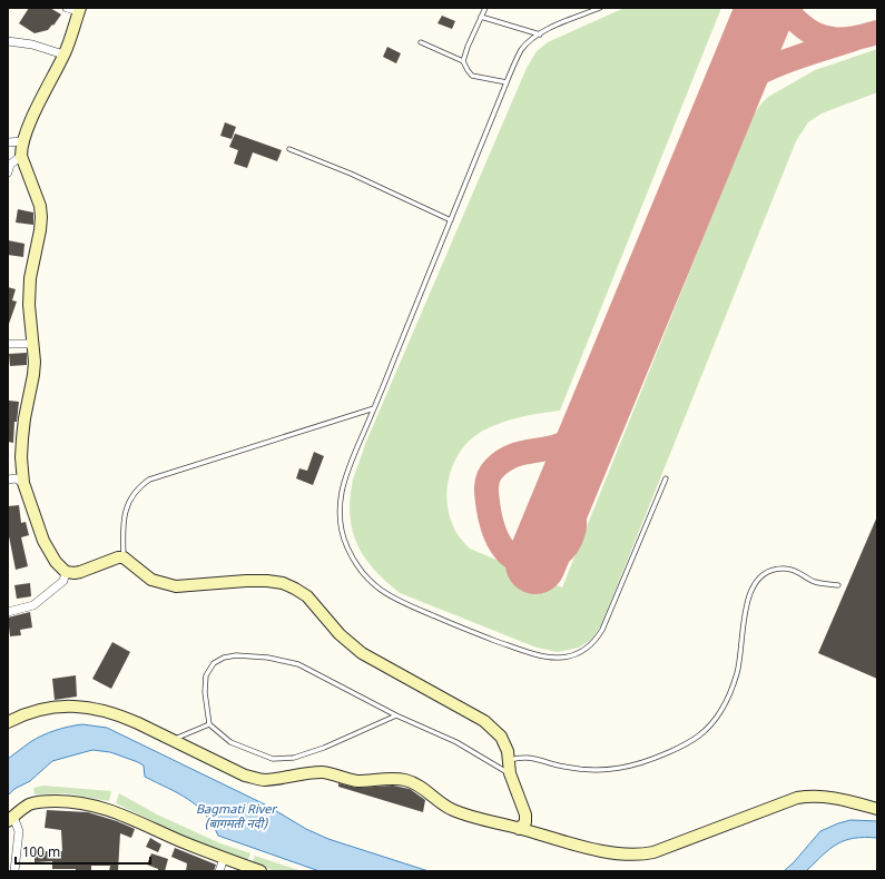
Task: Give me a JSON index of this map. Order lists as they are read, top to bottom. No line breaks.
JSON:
{"water":["Bagmati River (बागमती नदी)"],"scale_bar":"100 m"}
